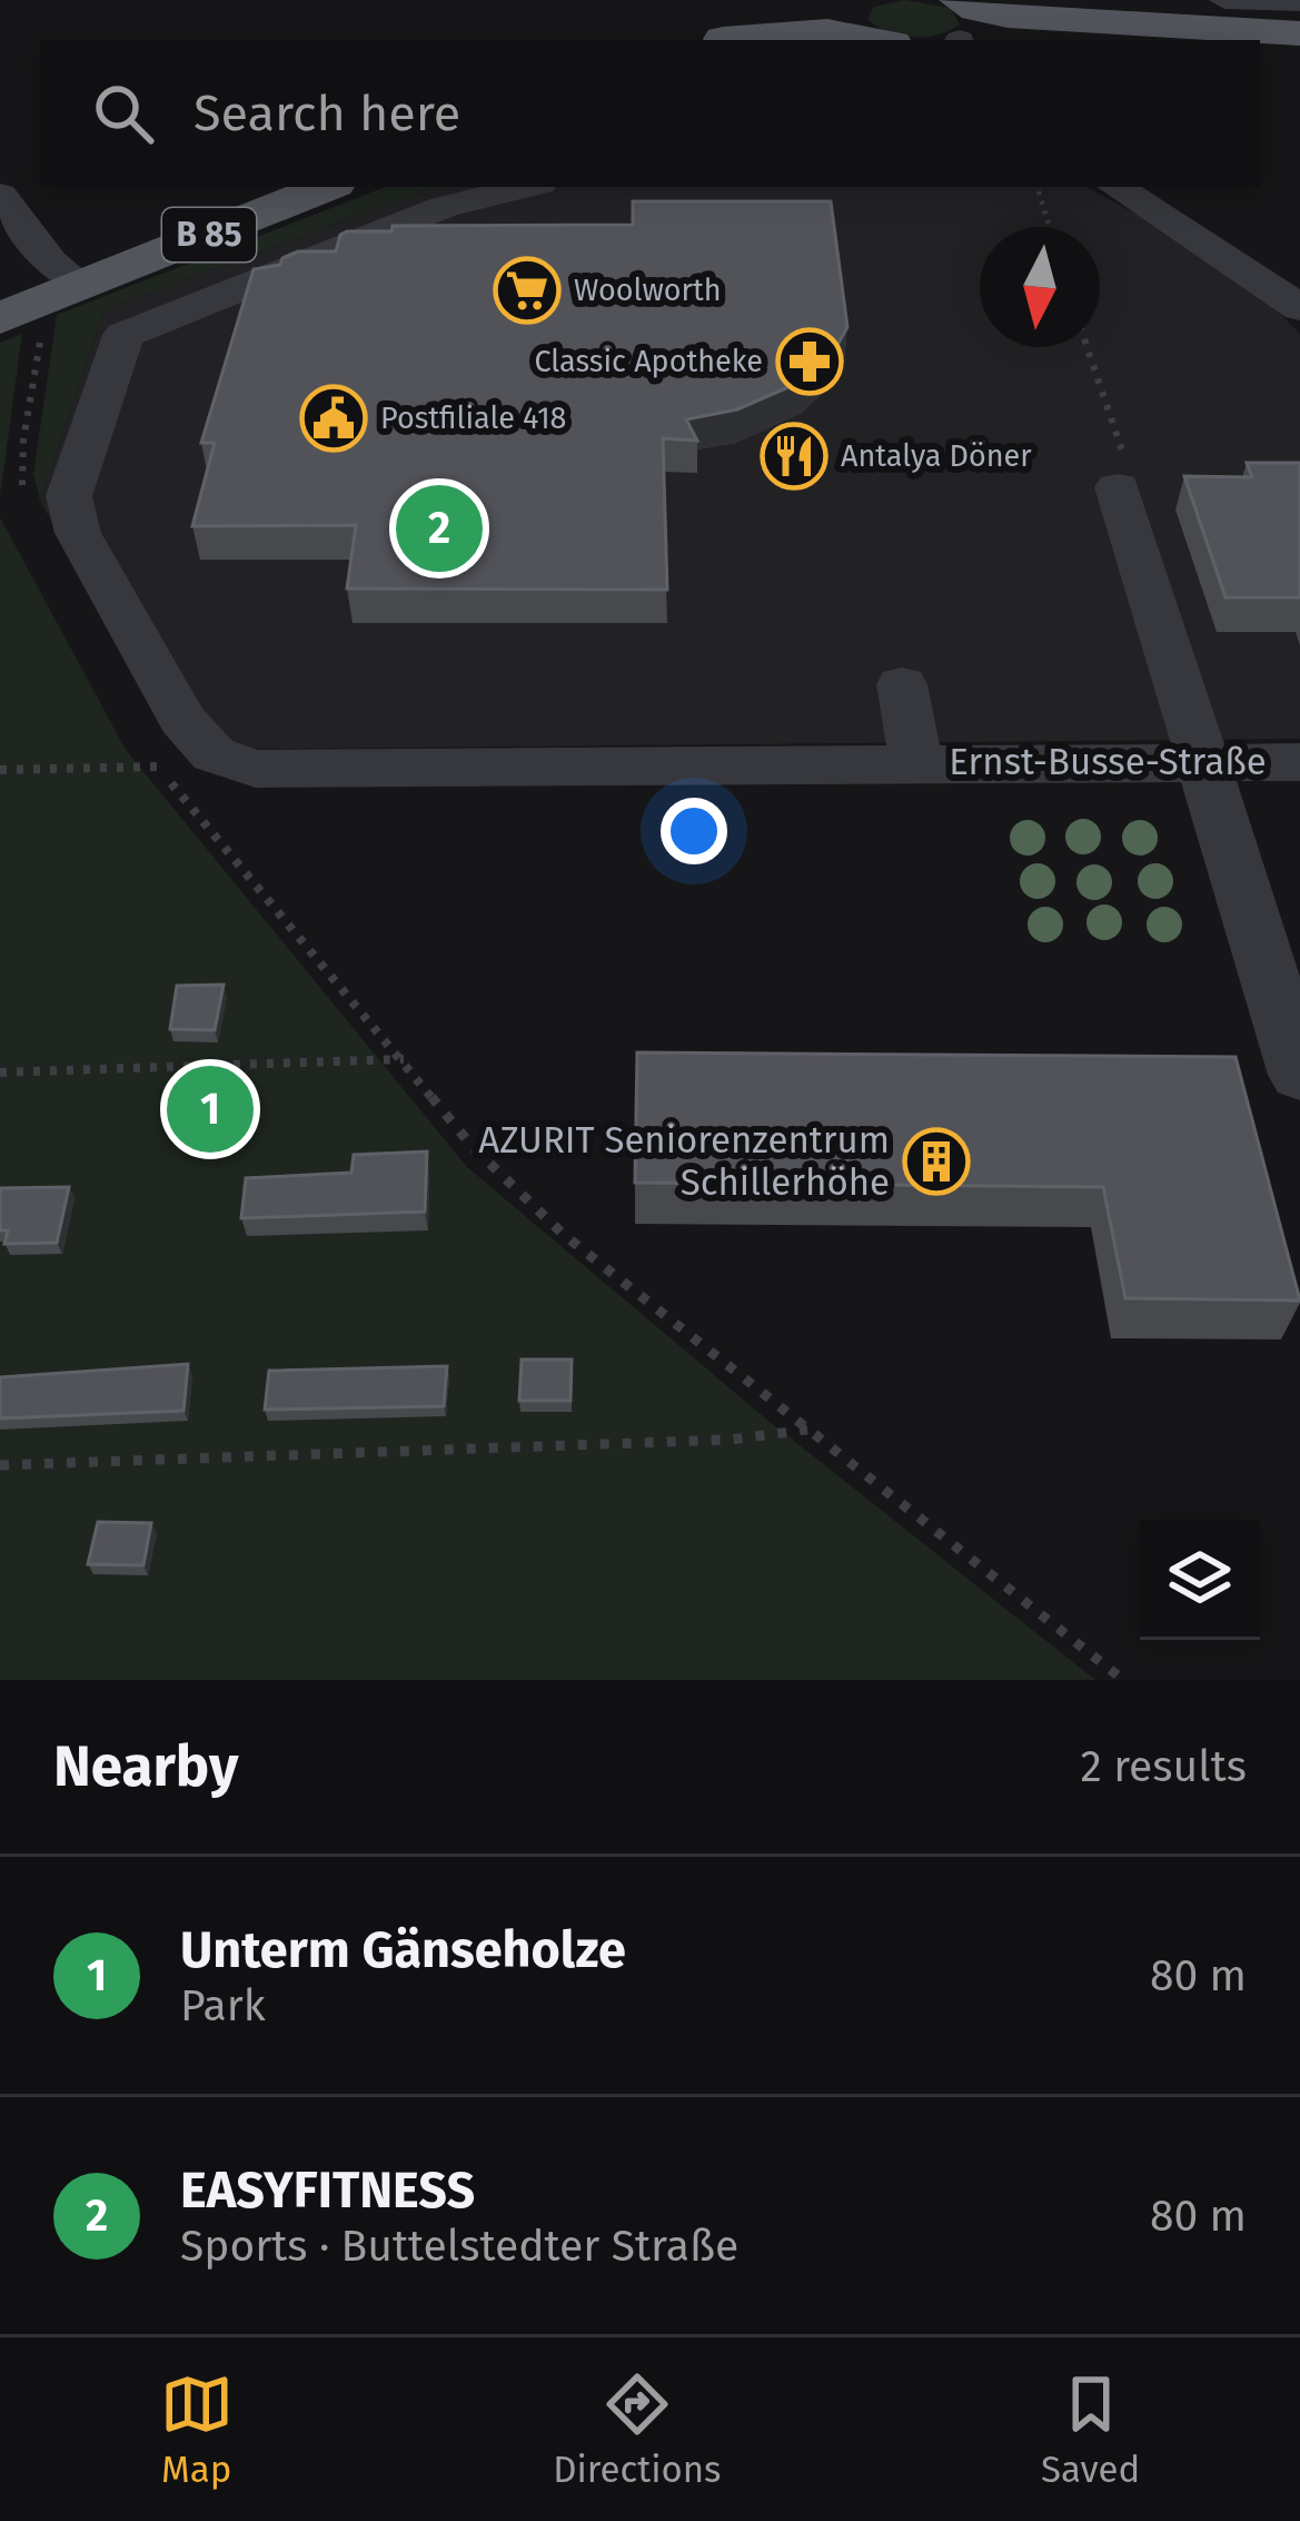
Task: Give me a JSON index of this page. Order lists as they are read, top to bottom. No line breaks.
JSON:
{"streets":{"main road":["B 85"],"street":["Ernst-Busse-Straße"]},"places":{"supermarket":["Woolworth"],"pharmacy":["Classic Apotheke"],"public building":["Postfiliale 418"],"restaurant":["Antalya Döner"],"building":["AZURIT Seniorenzentrum Schillerhöhe"]},"north":"bottom","page":{"search":"Search here","pins":["2","1"],"heading":["Nearby","2 results"],"list":[{"mark":"1","name":"Unterm Gänseholze","note":"Park","value":"80 m"},{"mark":"2","name":"EASYFITNESS","note":"Sports · Buttelstedter Straße","value":"80 m"}],"nav":["Map","Directions","Saved"]}}
